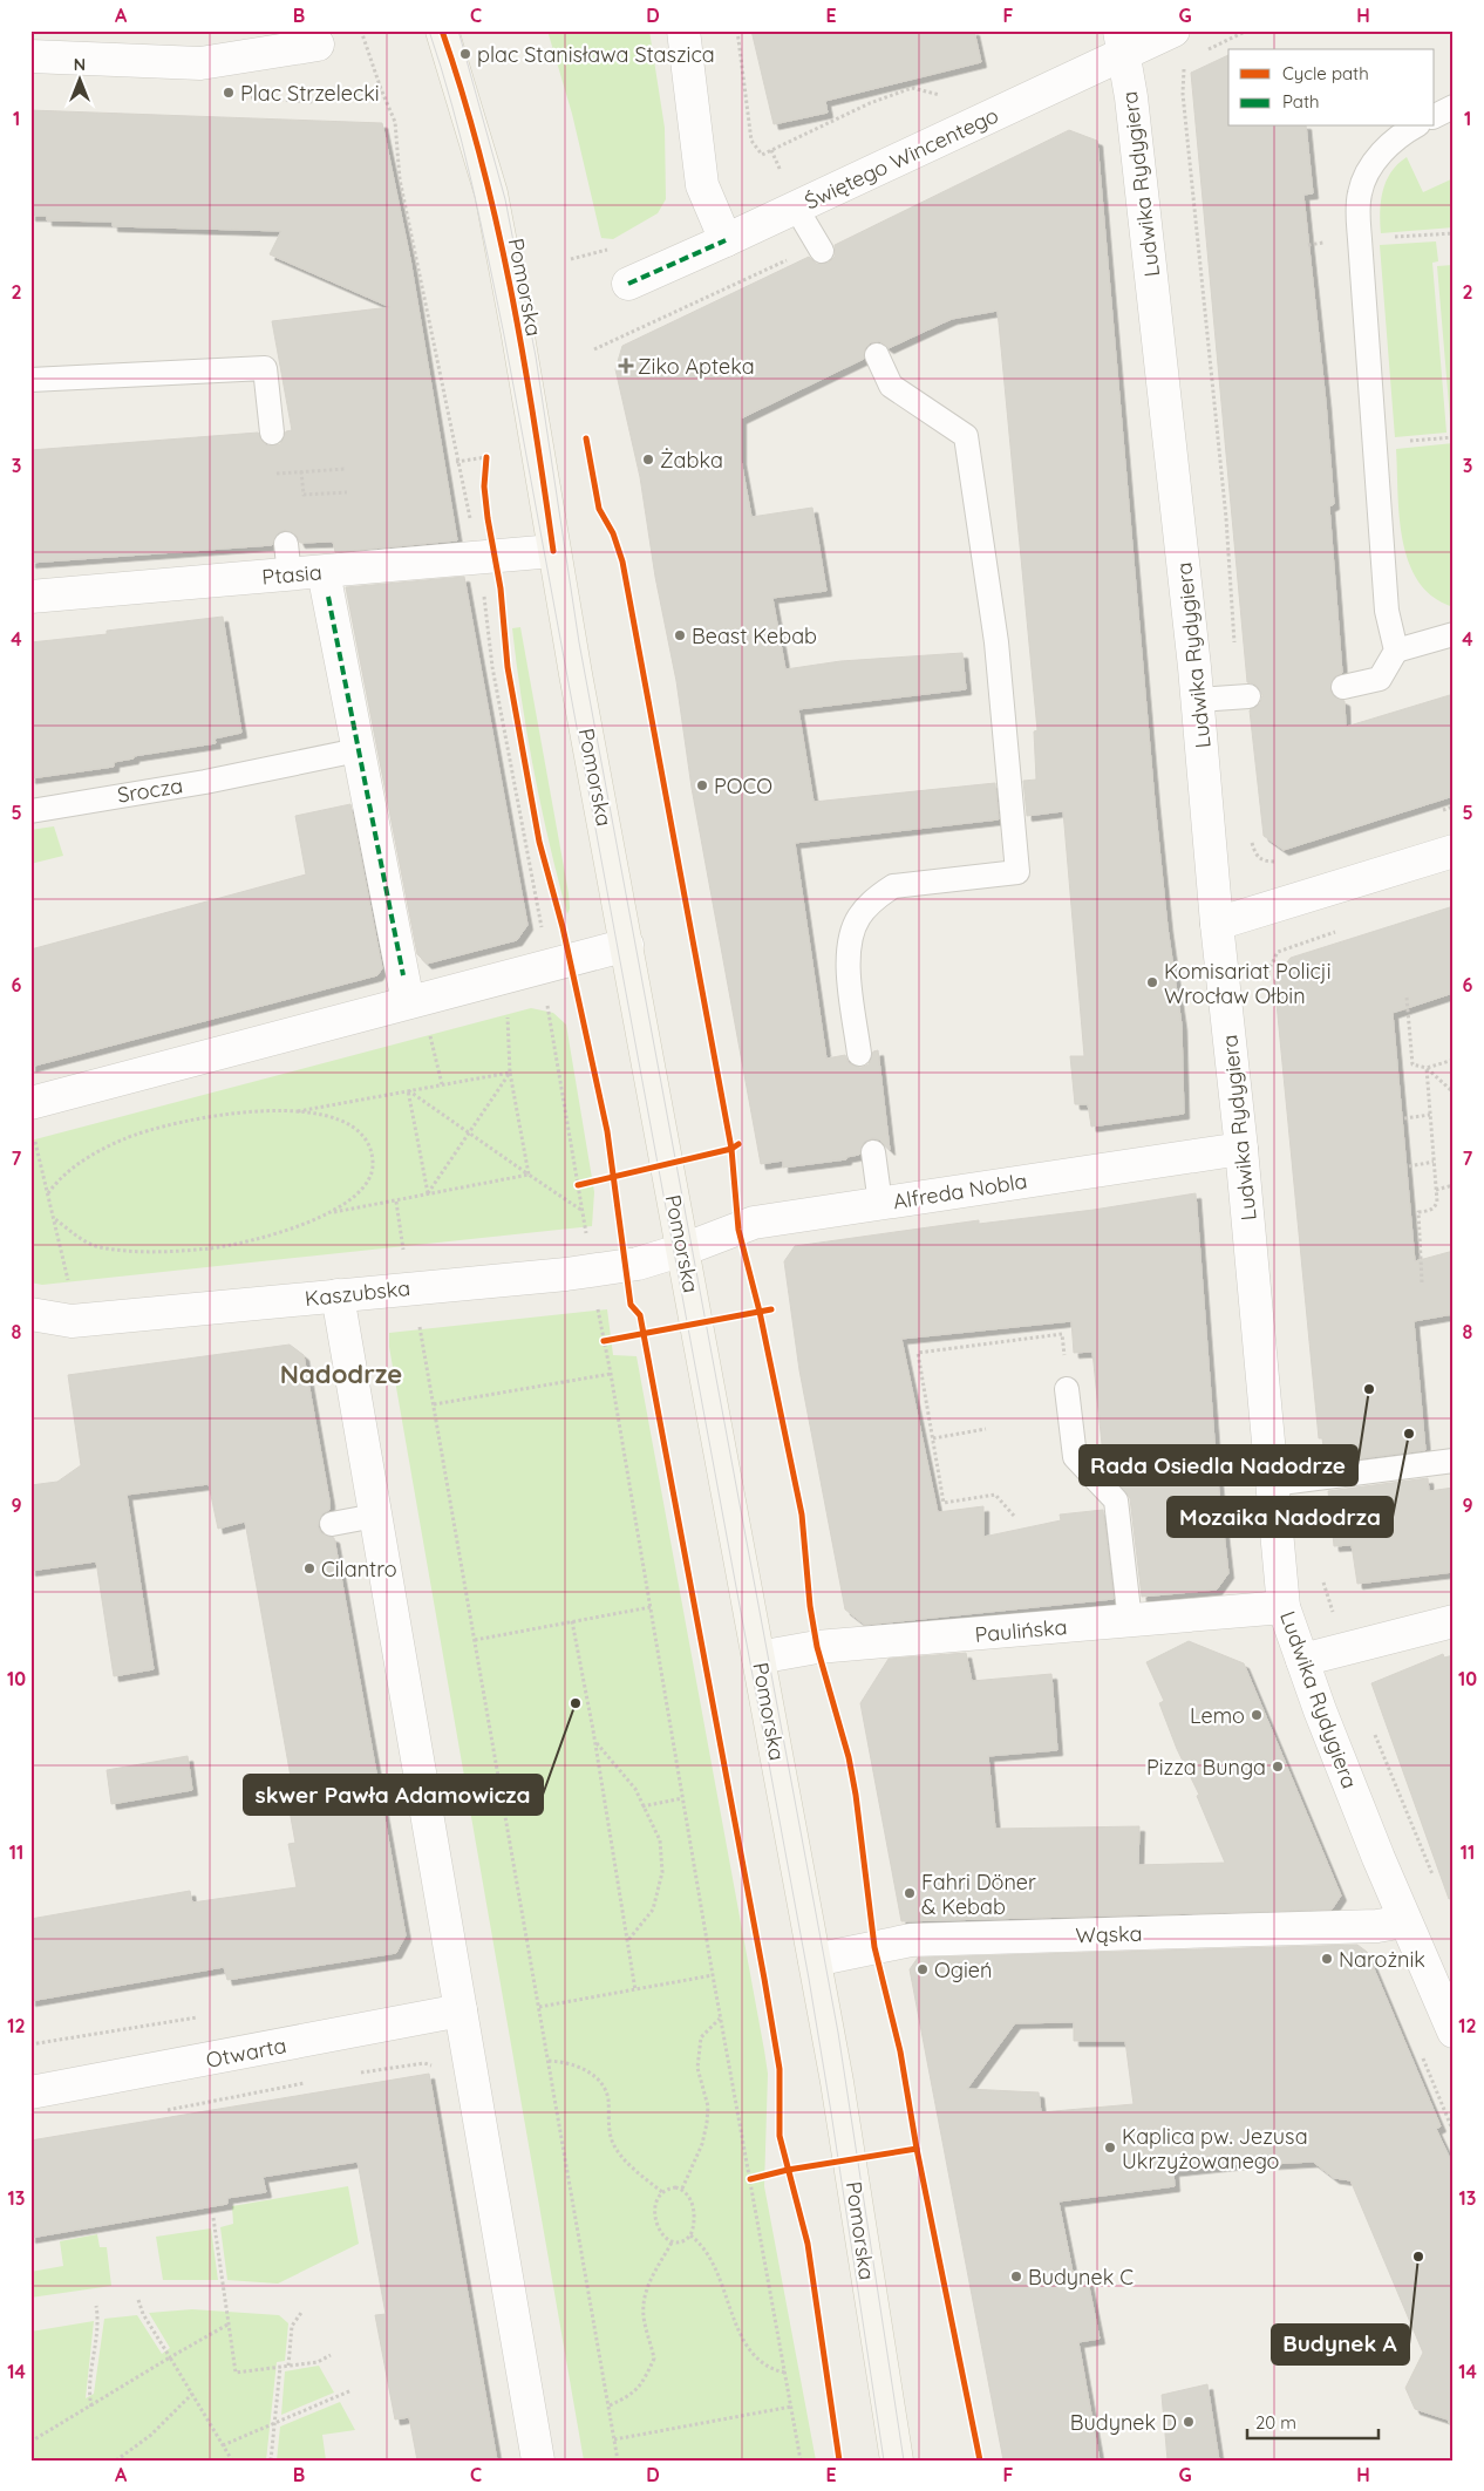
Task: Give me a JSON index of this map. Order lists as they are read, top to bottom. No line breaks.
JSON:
{"streets":{"street":["Świętego Wincentego","Ludwika Rydygiera","Pomorska","Ptasia","Alfreda Nobla","Kaszubska","Paulińska","Wąska","Otwarta"],"lane":["Srocza"]},"crossings":[["Świętego Wincentego","Ludwika Rydygiera"],["Ludwika Rydygiera","Alfreda Nobla"],["Ludwika Rydygiera","Paulińska"],["Ludwika Rydygiera","Wąska"],["Pomorska","Ptasia"],["Pomorska","Alfreda Nobla"],["Pomorska","Kaszubska"],["Pomorska","Paulińska"],["Pomorska","Wąska"],["Alfreda Nobla","Kaszubska"]],"districts":["Nadodrze"],"places":{"other":["plac Stanisława Staszica","Plac Strzelecki","Żabka","Beast Kebab","POCO","Komisariat Policji Wrocław Ołbin","Rada Osiedla Nadodrze","Mozaika Nadodrza","Cilantro","skwer Pawła Adamowicza","Lemo","Pizza Bunga","Fahri Döner & Kebab","Narożnik","Ogień","Kaplica pw. Jezusa Ukrzyżowanego","Budynek A","Budynek C","Budynek D"],"health":["Ziko Apteka"]},"legend":["Cycle path","Path"],"scale_bar":"20 m","north":"top","grid":{"columns":["A","B","C","D","E","F","G","H"],"rows":["1","2","3","4","5","6","7","8","9","10","11","12","13","14"]}}
